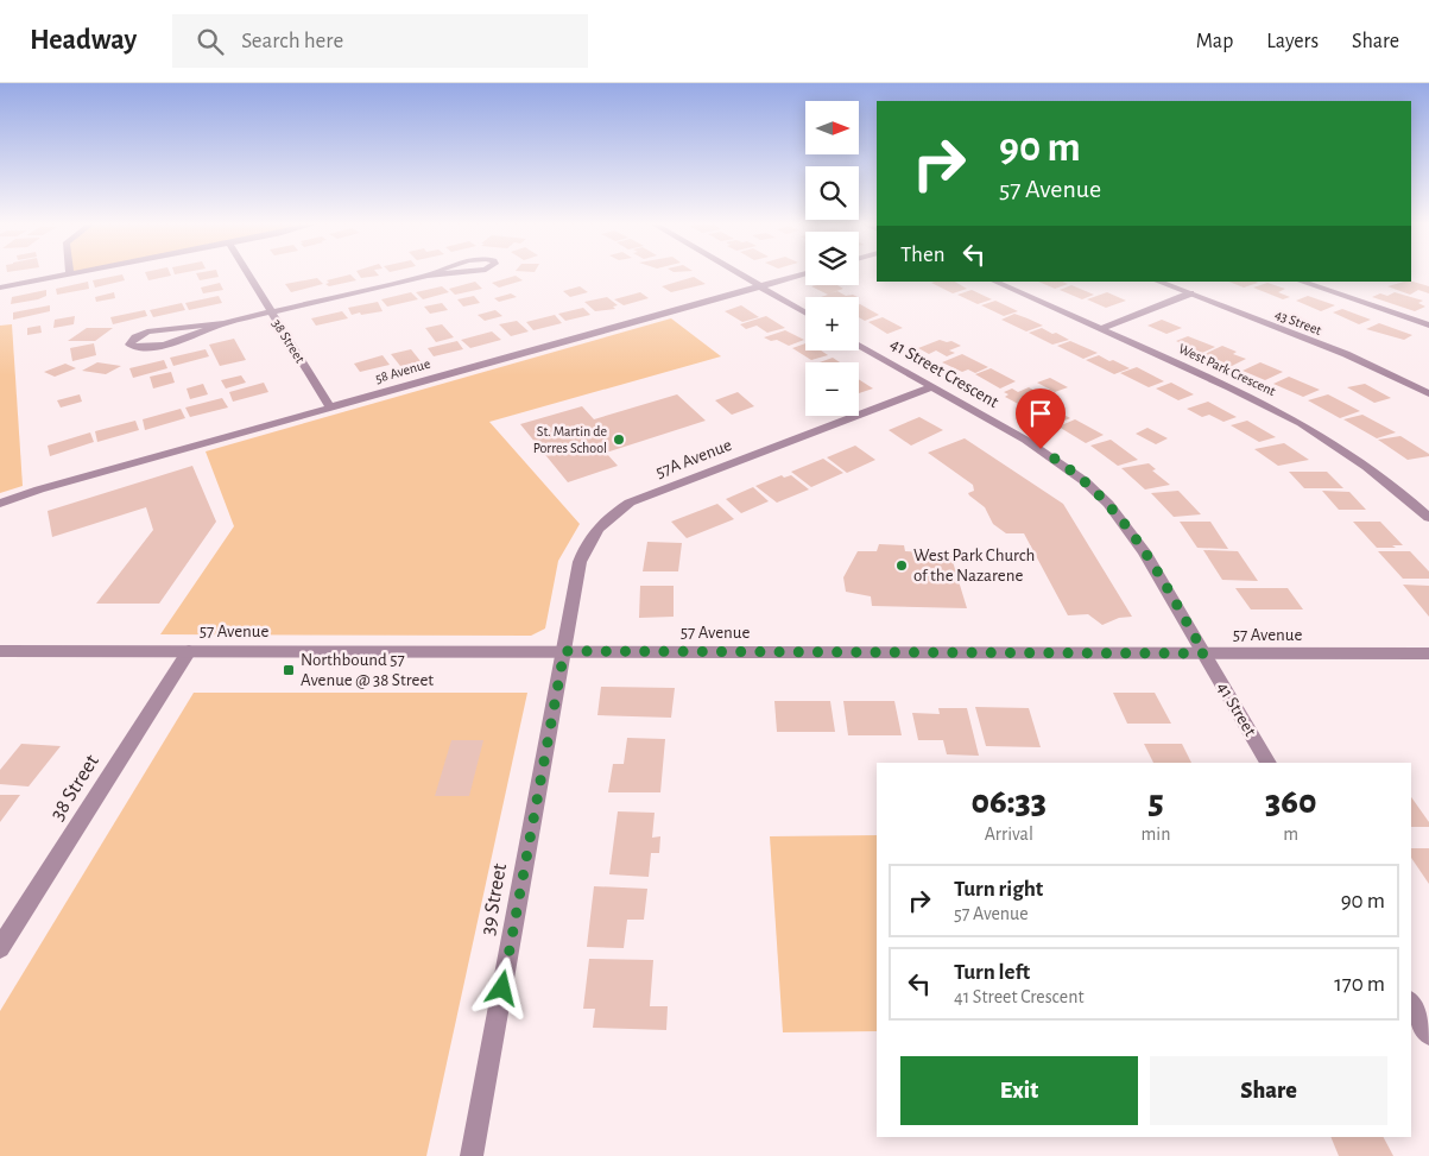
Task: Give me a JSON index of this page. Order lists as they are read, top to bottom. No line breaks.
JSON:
{"streets":{"street":["43 Street","38 Street","West Park Crescent","58 Avenue","41 Street Crescent","57A Avenue","57 Avenue","41 Street","39 Street"]},"crossings":[["38 Street","58 Avenue"],["38 Street","57 Avenue"],["41 Street Crescent","57A Avenue"],["41 Street Crescent","57 Avenue"],["41 Street Crescent","41 Street"],["57A Avenue","57 Avenue"],["57A Avenue","39 Street"],["57 Avenue","41 Street"],["57 Avenue","39 Street"]],"places":{"other":["St. Martin de Porres School","West Park Church of the Nazarene"],"transit":["Northbound 57 Avenue @ 38 Street"]},"north":"right","page":{"header":"Headway","search":"Search here","nav":["Map","Layers","Share"],"map_buttons":["+","−"],"turn":["90 m","57 Avenue"],"then":"Then","eta":["06:33","Arrival","5","min","360","m"],"list":[{"name":"Turn right","note":"57 Avenue","value":"90 m"},{"name":"Turn left","note":"41 Street Crescent","value":"170 m"}],"buttons":["Exit","Share"]}}
